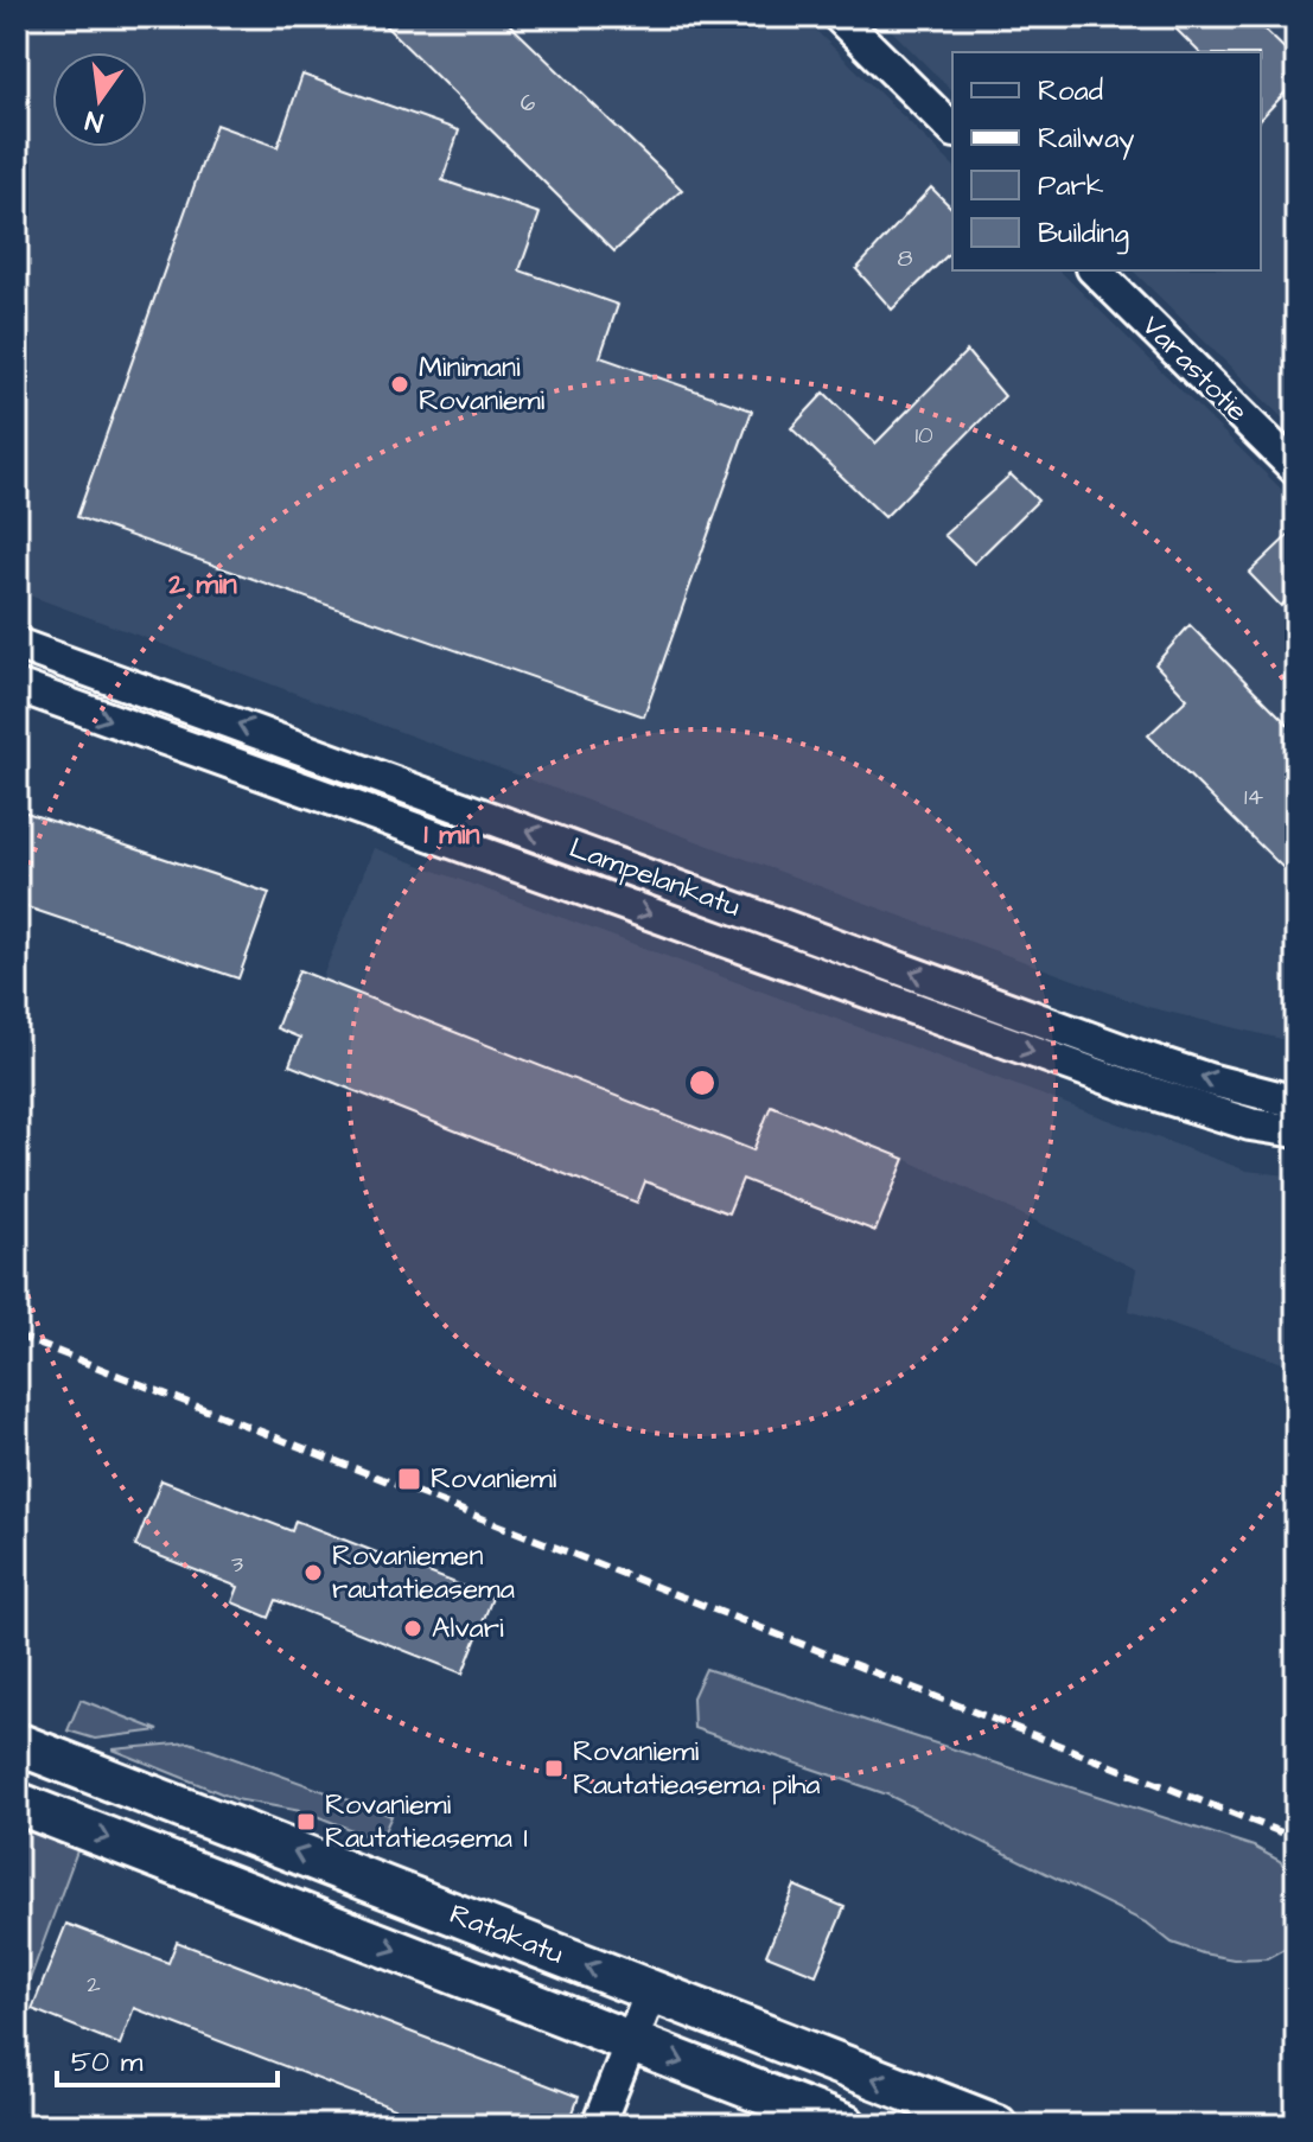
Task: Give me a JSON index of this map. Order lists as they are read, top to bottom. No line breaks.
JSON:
{"streets":{"main road":["Ratakatu"],"street":["Varastotie","Lampelankatu"]},"places":{"other":["Minimani Rovaniemi","Rovaniemen rautatieasema","Alvari"],"transit":["Rovaniemi","Rovaniemi Rautatieasema piha","Rovaniemi Rautatieasema I"]},"house_numbers":["6","8","10","14","3","2"],"legend":["Road","Railway","Park","Building"],"scale_bar":"50 m","north":"bottom","rings":["2 min","1 min"]}
